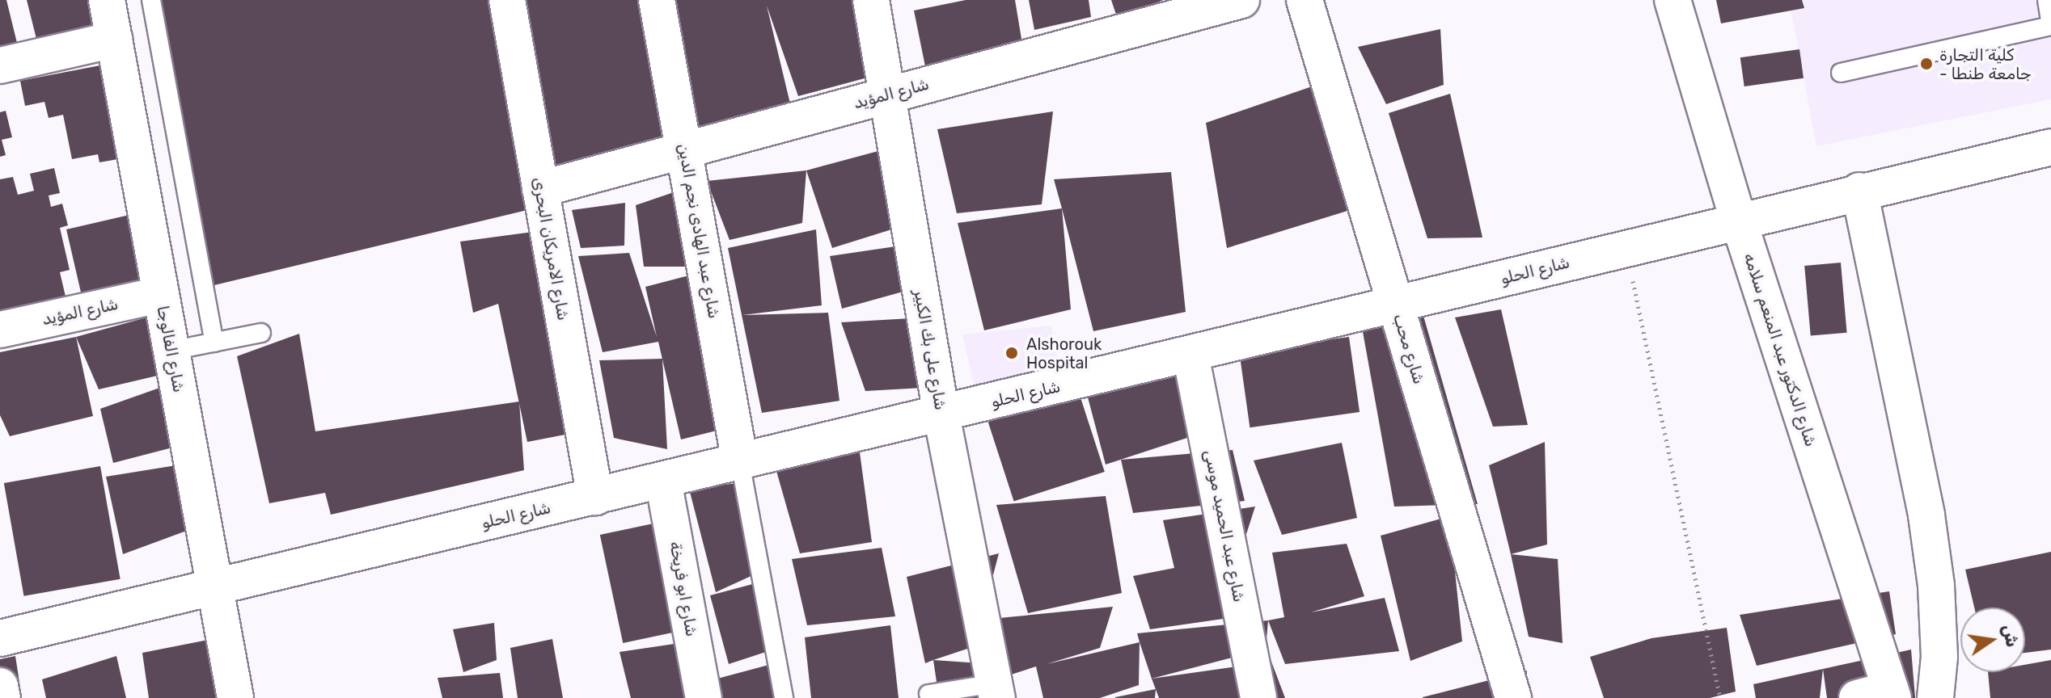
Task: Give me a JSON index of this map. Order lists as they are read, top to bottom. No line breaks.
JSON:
{"streets":{"street":["شارع المؤيد","شارع عبد الهادى نجم الدين","شارع الامريكان البحرى","شارع الحلو","شارع الفالوجا","شارع محب","شارع على بك الكبير","شارع الدكتور عبد المنعم سلامه","شارع عبد الحميد موسى","شارع ابو فريخة"]},"crossings":[["شارع المؤيد","شارع عبد الهادى نجم الدين"],["شارع المؤيد","شارع الامريكان البحرى"],["شارع المؤيد","شارع الفالوجا"],["شارع المؤيد","شارع على بك الكبير"],["شارع عبد الهادى نجم الدين","شارع الحلو"],["شارع الامريكان البحرى","شارع الحلو"],["شارع الحلو","شارع الفالوجا"],["شارع الحلو","شارع محب"],["شارع الحلو","شارع على بك الكبير"],["شارع الحلو","شارع الدكتور عبد المنعم سلامه"],["شارع الحلو","شارع عبد الحميد موسى"],["شارع الحلو","شارع ابو فريخة"]],"places":["كلية التجارة - جامعة طنطا","Alshorouk Hospital"],"north":"right"}
